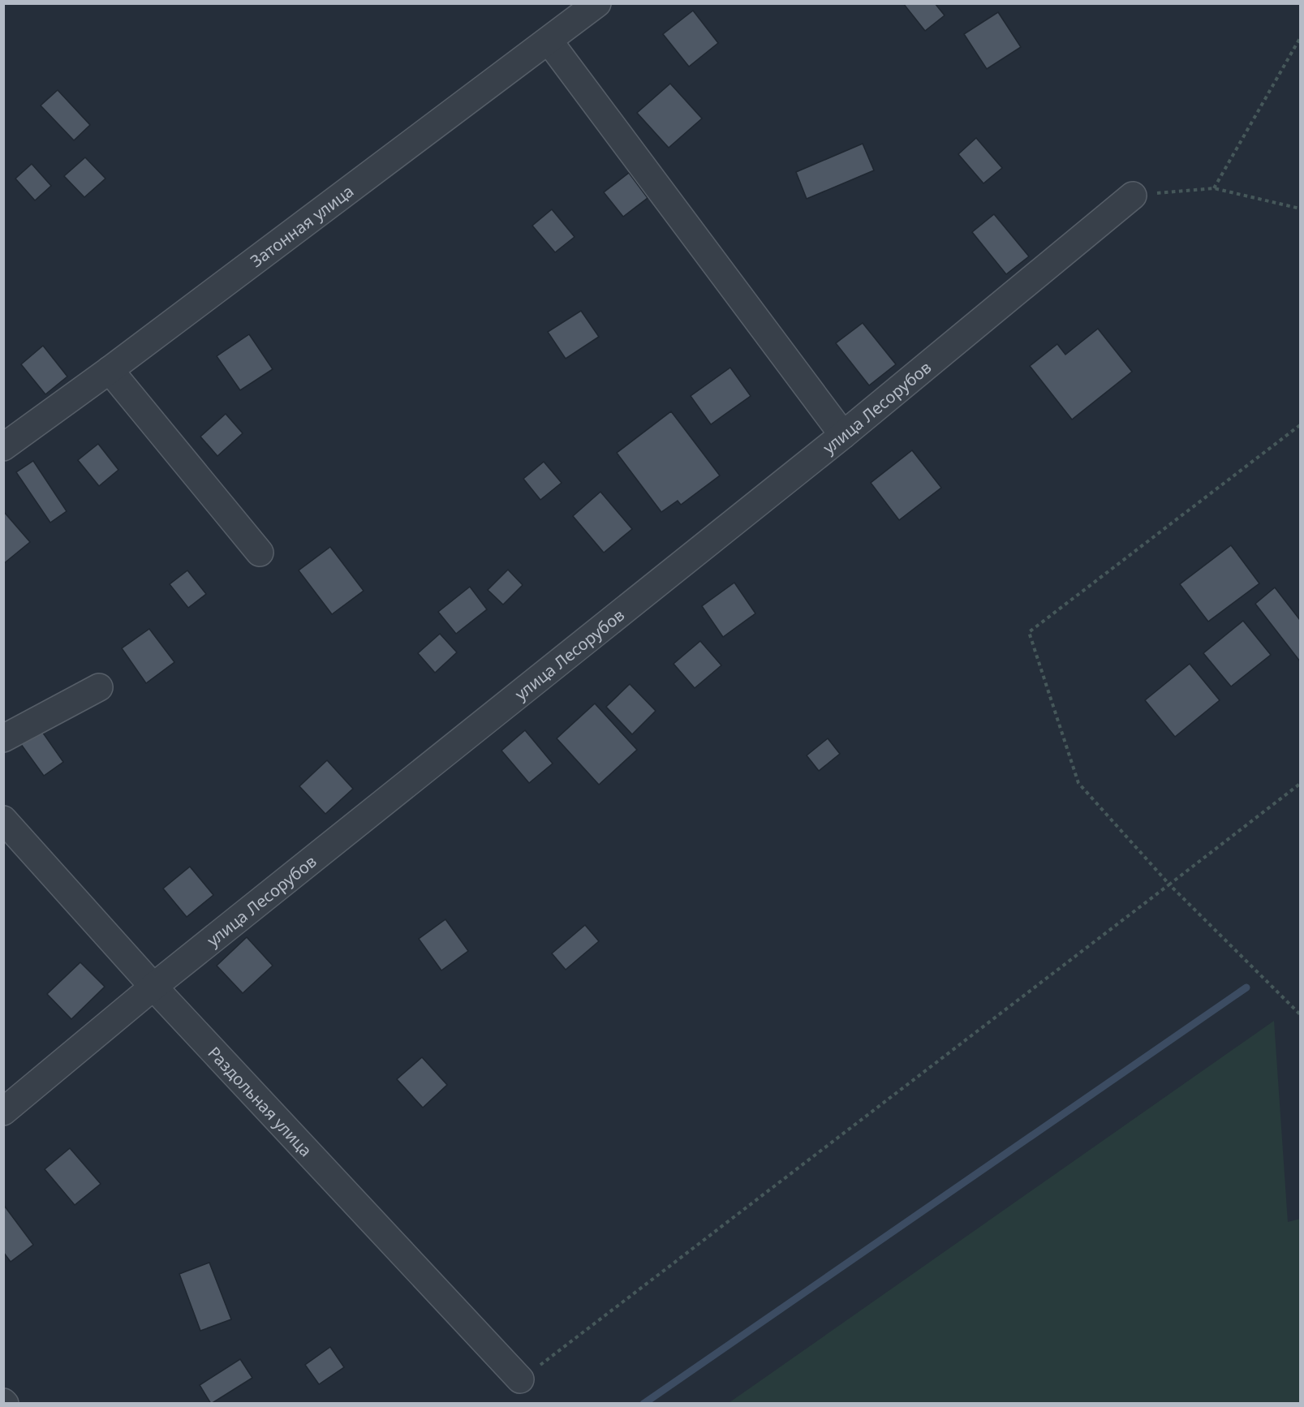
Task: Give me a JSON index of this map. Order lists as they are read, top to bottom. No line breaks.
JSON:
{"streets":{"street":["Затонная улица","улица Лесорубов","Раздольная улица"]},"crossings":[["улица Лесорубов","Раздольная улица"]]}
